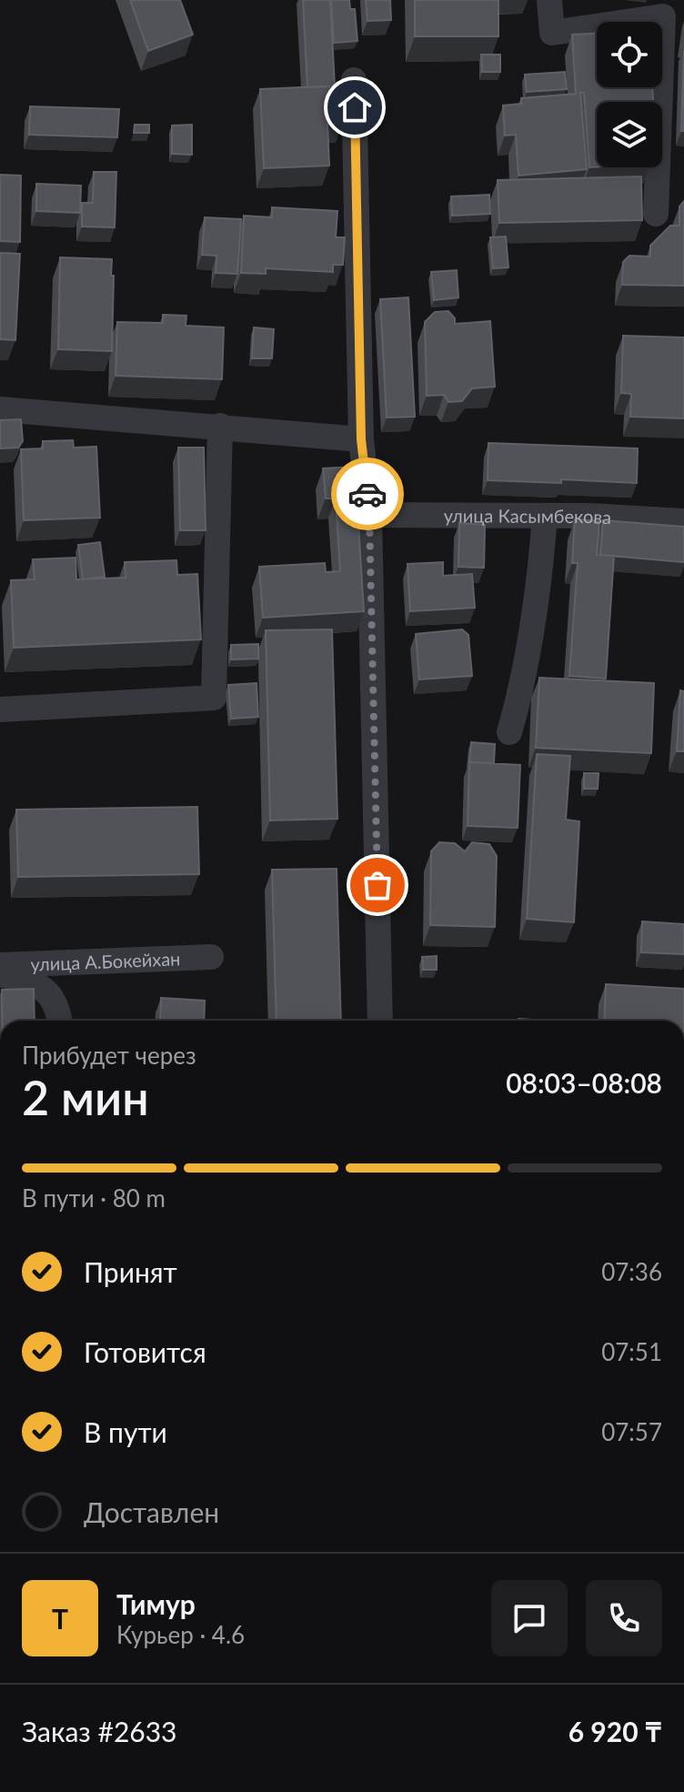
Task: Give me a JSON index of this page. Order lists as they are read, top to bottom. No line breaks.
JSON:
{"streets":{"street":["улица Касымбекова","улица А.Бокейхан"]},"page":{"heading":["2 мин","Прибудет через","08:03–08:08"],"panel":["Тимур","Курьер · 4.6","Заказ #2633","6 920 ₸"],"bar":"В пути · 80 m","list":[["Принят","07:36"],["Готовится","07:51"],["В пути","07:57"],"Доставлен"],"round":"Т"}}
